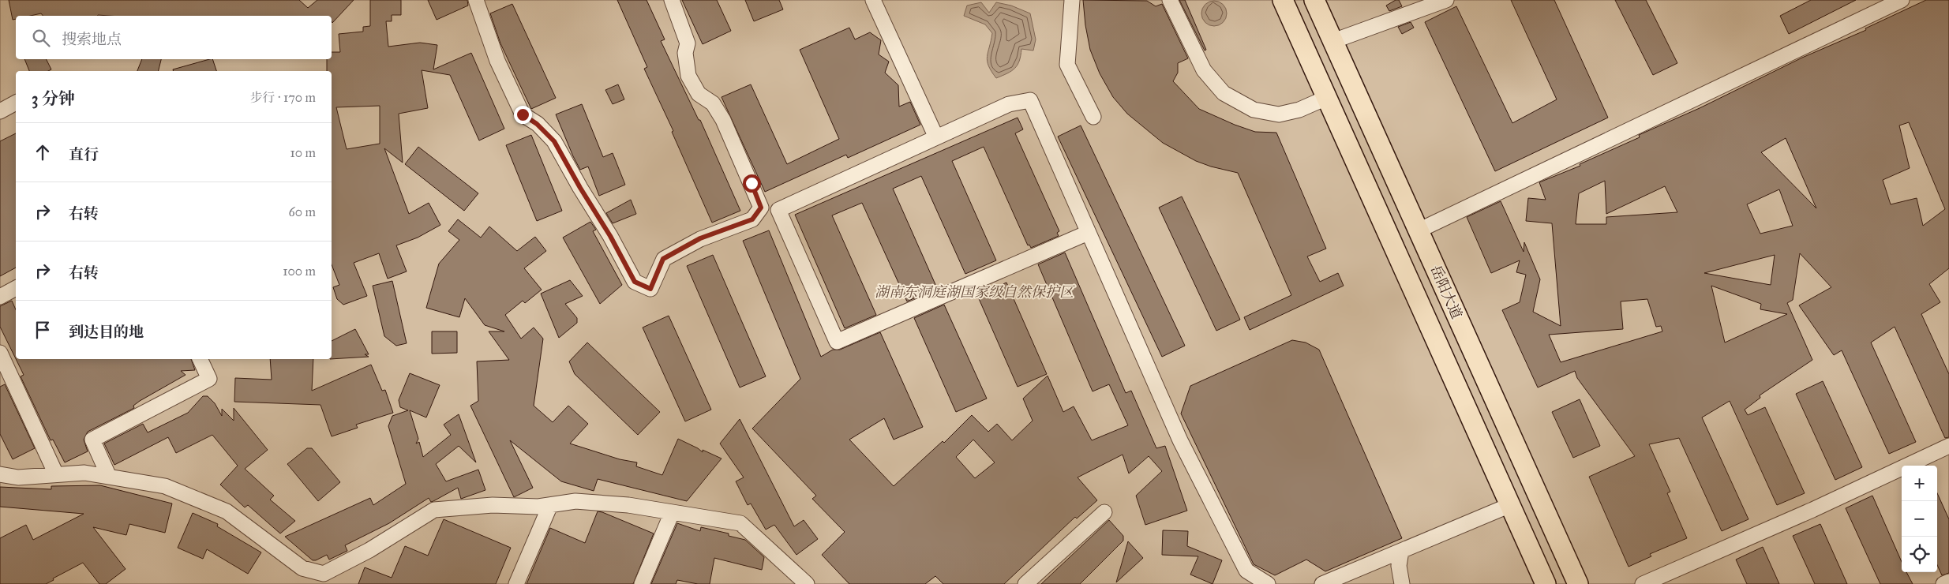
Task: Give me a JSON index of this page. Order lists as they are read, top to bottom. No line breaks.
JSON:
{"streets":{"main road":["岳阳大道"]},"parks":["湖南东洞庭湖国家级自然保护区"],"page":{"search":"搜索地点","heading":["3 分钟","步行 · 170 m"],"list":[["直行","10 m"],["右转","60 m"],["右转","100 m"],"到达目的地"],"map_buttons":["+","−"]}}
